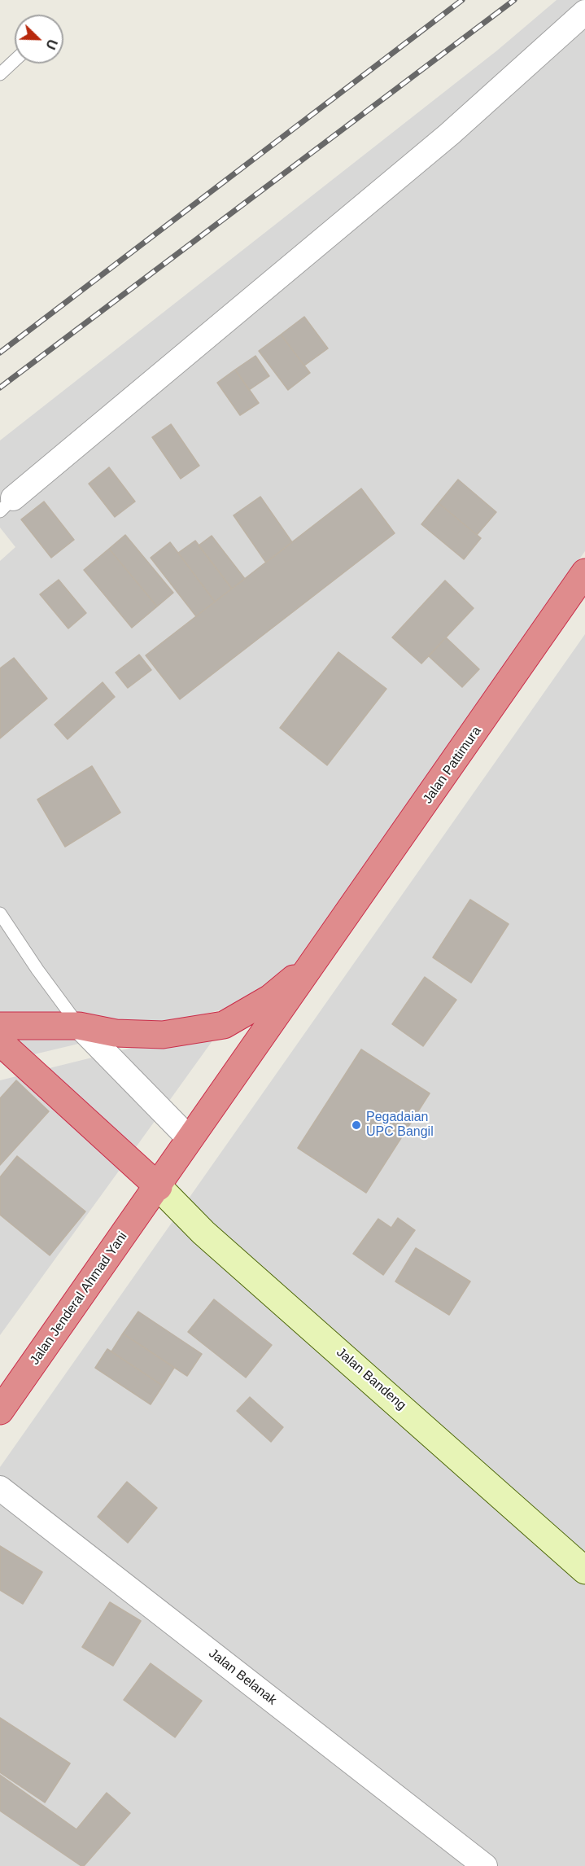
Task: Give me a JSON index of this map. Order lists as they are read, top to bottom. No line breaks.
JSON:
{"streets":{"highway":["Jalan Pattimura","Jalan Jenderal Ahmad Yani"],"street":["Jalan Bandeng","Jalan Belanak"]},"crossings":[["Jalan Pattimura","Jalan Jenderal Ahmad Yani"],["Jalan Jenderal Ahmad Yani","Jalan Bandeng"]],"places":["Pegadaian UPC Bangil"],"north":"bottom right"}
